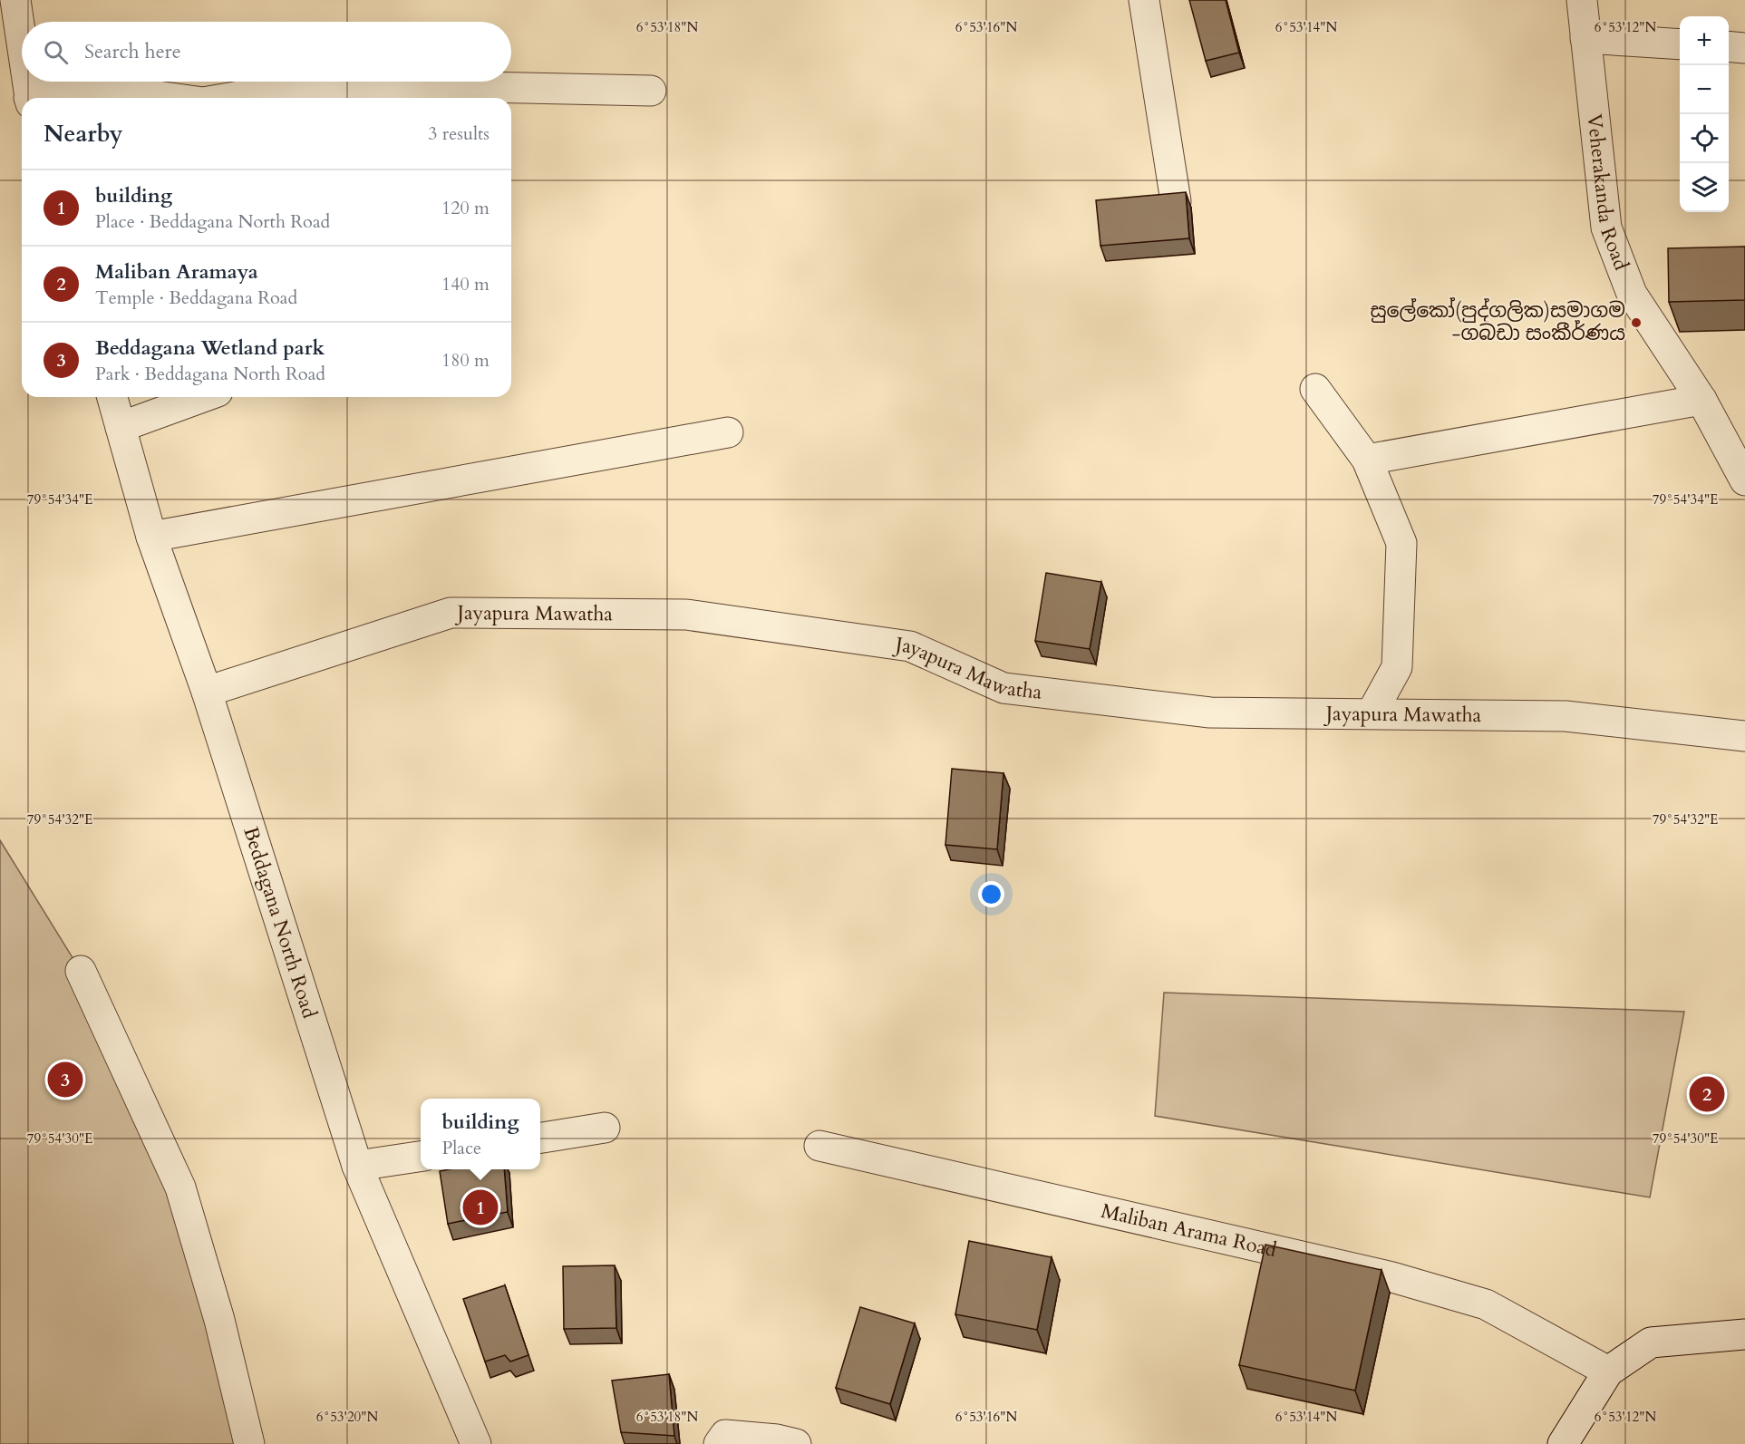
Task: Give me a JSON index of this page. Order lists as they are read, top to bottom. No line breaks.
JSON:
{"streets":{"street":["Veherakanda Road","Jayapura Mawatha","Beddagana North Road","Maliban Arama Road"]},"crossings":[["Jayapura Mawatha","Beddagana North Road"]],"places":["සුලේකෝ(පුද්ගලික)සමාගම -ගබඩා සංකීර්ණය"],"page":{"map_buttons":["+","−"],"search":"Search here","heading":["Nearby","3 results"],"list":[{"mark":"1","name":"building","note":"Place · Beddagana North Road","value":"120 m"},{"mark":"2","name":"Maliban Aramaya","note":"Temple · Beddagana Road","value":"140 m"},{"mark":"3","name":"Beddagana Wetland park","note":"Park · Beddagana North Road","value":"180 m"}],"pins":["3","2","1"],"popup":["building","Place"]},"coordinates":["6°53'18\"N","6°53'16\"N","6°53'14\"N","6°53'12\"N","79°54'34\"E","79°54'32\"E","79°54'30\"E","6°53'20\"N"]}
